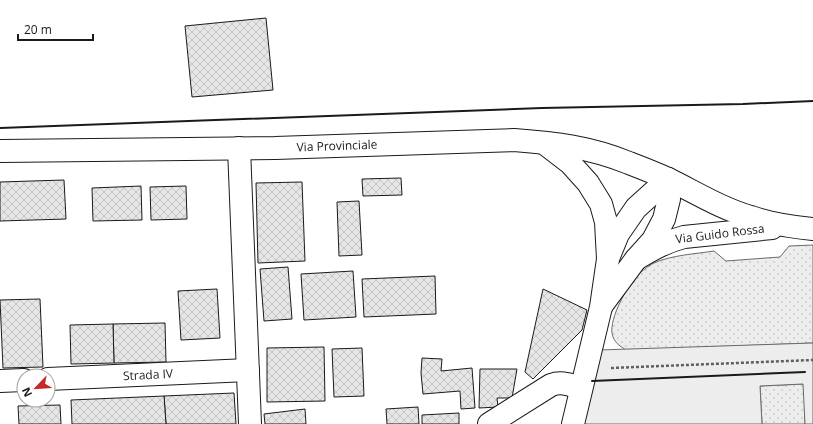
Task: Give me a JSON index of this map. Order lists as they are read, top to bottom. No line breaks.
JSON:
{"streets":{"street":["Via Provinciale","Via Guido Rossa","Strada IV"]},"crossings":[["Via Provinciale","Via Guido Rossa"]],"scale_bar":"20 m","north":"bottom left"}
